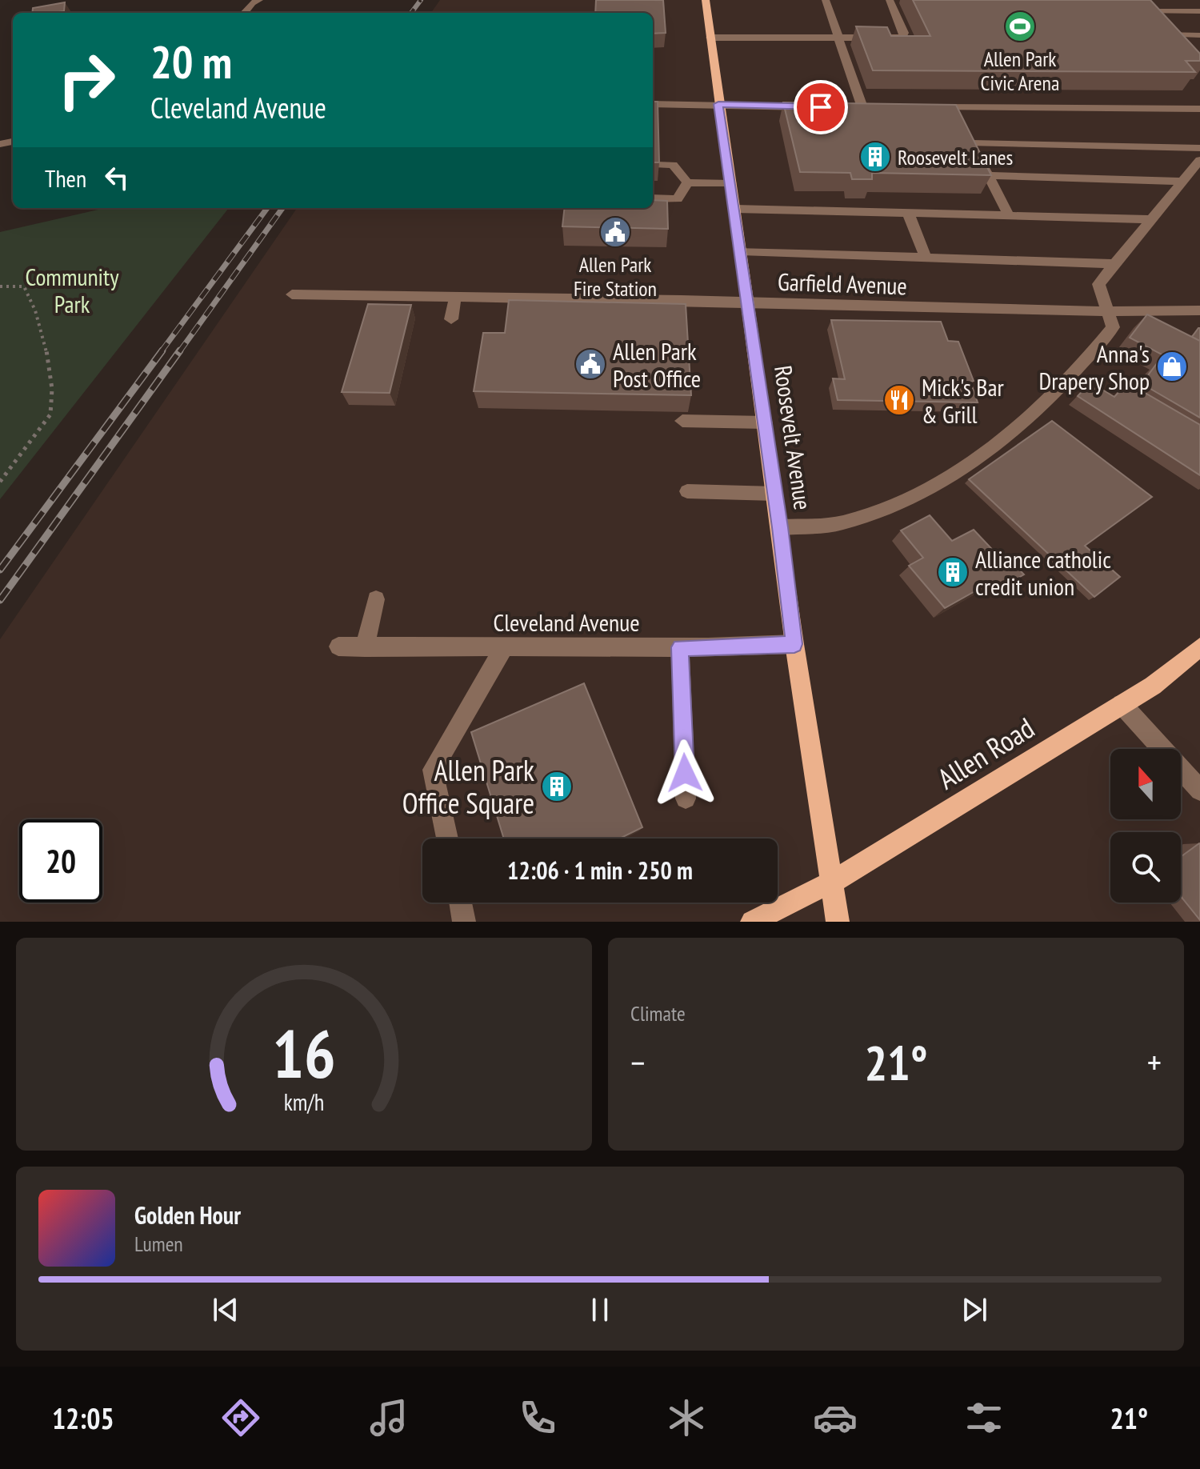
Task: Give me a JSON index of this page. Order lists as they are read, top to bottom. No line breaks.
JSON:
{"streets":{"main road":["Roosevelt Avenue","Allen Road"],"street":["Garfield Avenue","Cleveland Avenue"]},"crossings":[["Garfield Avenue","Roosevelt Avenue"],["Roosevelt Avenue","Cleveland Avenue"],["Roosevelt Avenue","Allen Road"]],"parks":["Community Park"],"places":{"sports":["Allen Park Civic Arena"],"building":["Roosevelt Lanes","Alliance catholic credit union","Allen Park Office Square"],"public building":["Allen Park Fire Station","Allen Park Post Office"],"shop":["Anna's Drapery Shop"],"restaurant":["Mick's Bar & Grill"]},"north":"top","page":{"turn":["20 m","Cleveland Avenue"],"then":"Then","limit":"20","trip":"12:06 · 1 min · 250 m","tile":"Climate","heat":["−","21°","+"],"song":["Golden Hour","Lumen"],"tabs":["12:05","21°"],"gauge":["16","km/h"]}}
